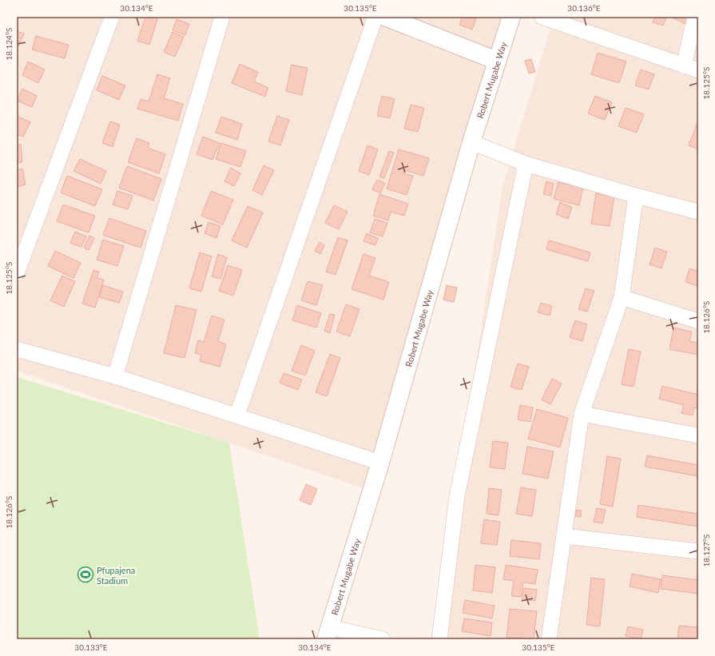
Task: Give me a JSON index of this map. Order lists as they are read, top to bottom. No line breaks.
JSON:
{"streets":{"street":["Robert Mugabe Way"]},"places":{"sports":["Pfupajena Stadium"]},"coordinates":["30.134°E","30.135°E","30.136°E","18.124°S","18.125°S","18.126°S","18.127°S","30.133°E"]}
